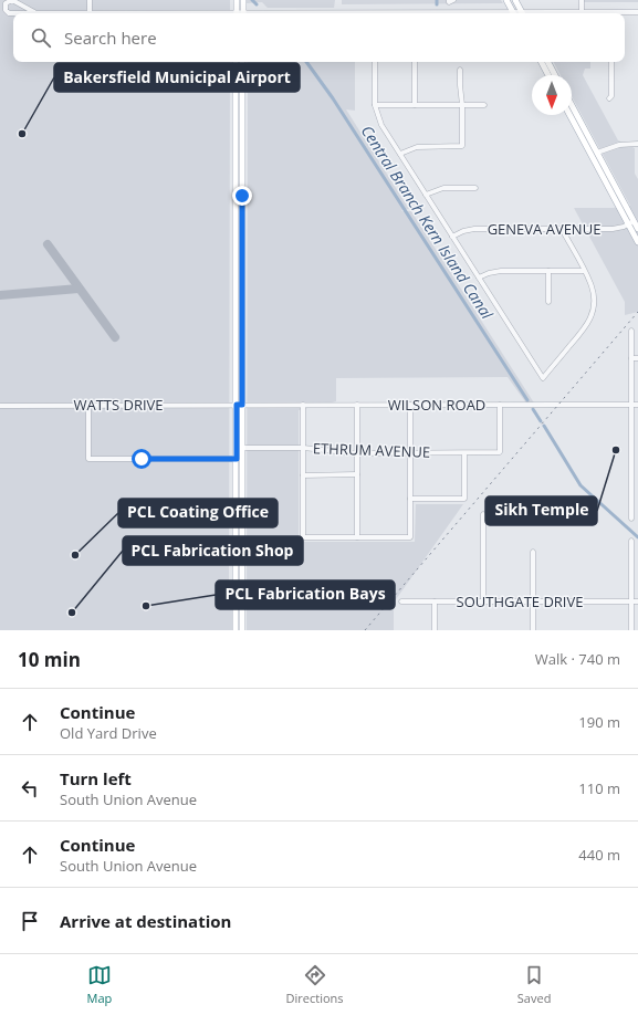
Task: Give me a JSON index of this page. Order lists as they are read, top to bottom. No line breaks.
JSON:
{"streets":{"street":["GENEVA AVENUE","WATTS DRIVE","WILSON ROAD","ETHRUM AVENUE","SOUTHGATE DRIVE"]},"crossings":[["WATTS DRIVE","WILSON ROAD"],["WILSON ROAD","ETHRUM AVENUE"]],"water":["Central Branch Kern Island Canal"],"places":["Bakersfield Municipal Airport","Sikh Temple","PCL Coating Office","PCL Fabrication Bays","PCL Fabrication Shop"],"north":"bottom","page":{"search":"Search here","heading":["10 min","Walk · 740 m"],"list":[["Continue","Old Yard Drive","190 m"],["Turn left","South Union Avenue","110 m"],["Continue","South Union Avenue","440 m"],"Arrive at destination"],"nav":["Map","Directions","Saved"]}}
